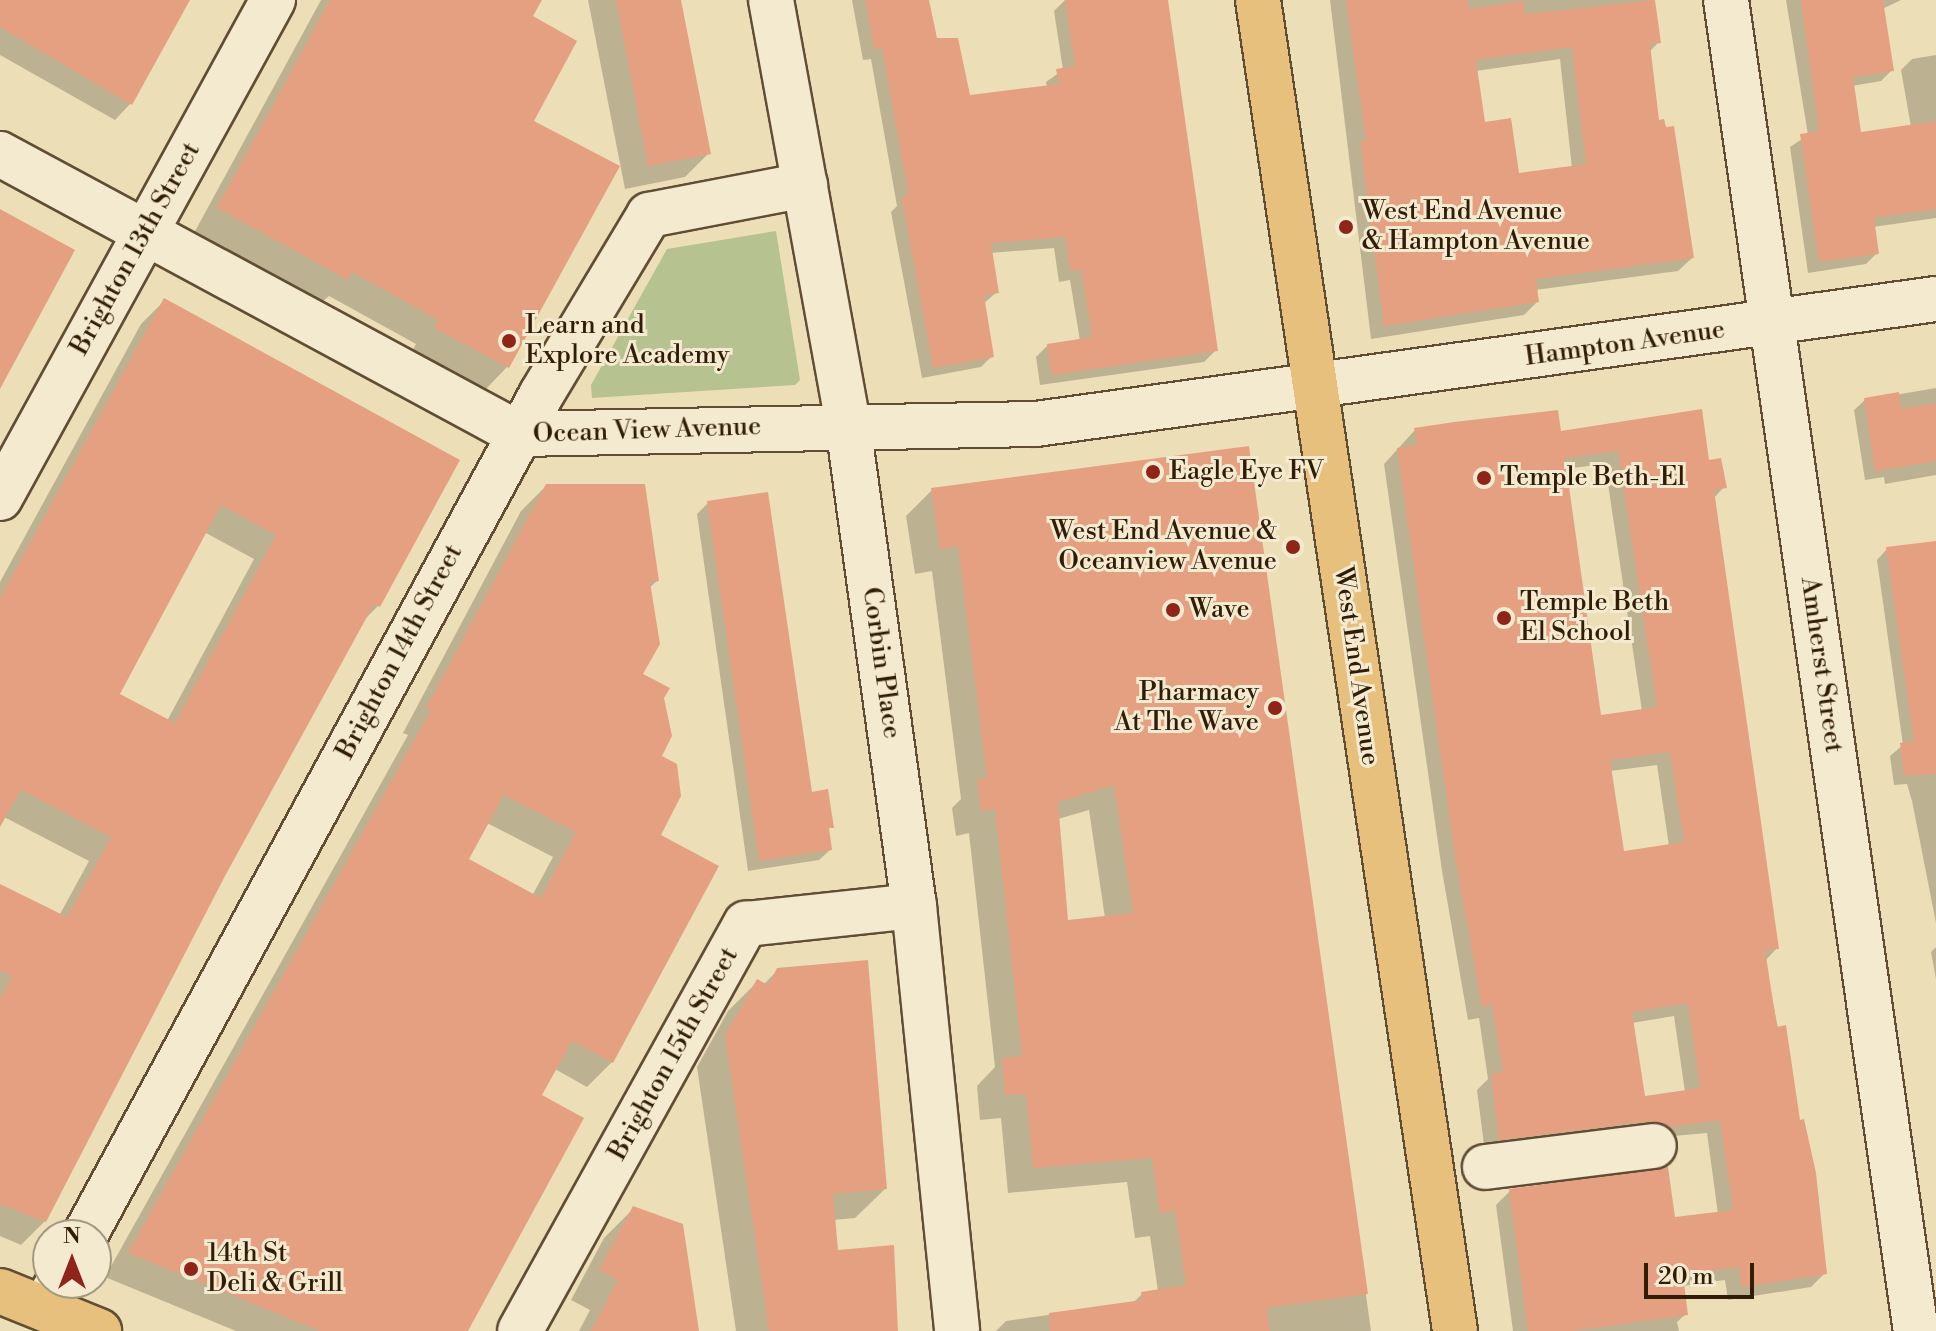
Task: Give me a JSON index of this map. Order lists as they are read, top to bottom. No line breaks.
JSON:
{"streets":{"main road":["West End Avenue"],"street":["Brighton 13th Street","Hampton Avenue","Ocean View Avenue","Brighton 14th Street","Corbin Place","Amherst Street","Brighton 15th Street"]},"crossings":[["Brighton 13th Street","Ocean View Avenue"],["Hampton Avenue","Ocean View Avenue"],["Hampton Avenue","Amherst Street"],["Hampton Avenue","West End Avenue"],["Ocean View Avenue","Brighton 14th Street"],["Ocean View Avenue","Corbin Place"],["Ocean View Avenue","West End Avenue"],["Brighton 14th Street","Corbin Place"],["Corbin Place","Brighton 15th Street"]],"places":["West End Avenue & Hampton Avenue","Learn and Explore Academy","Eagle Eye FV","Temple Beth-El","West End Avenue & Oceanview Avenue","Wave","Temple Beth El School","Pharmacy At The Wave","14th St Deli & Grill"],"scale_bar":"20 m","north":"top"}
